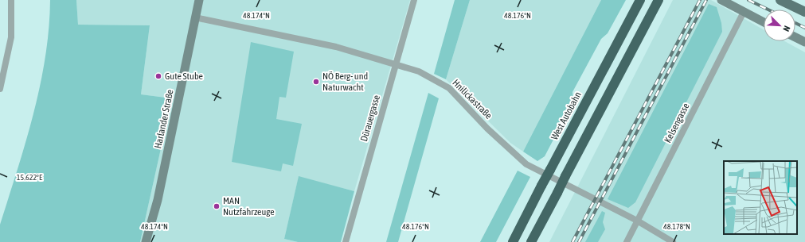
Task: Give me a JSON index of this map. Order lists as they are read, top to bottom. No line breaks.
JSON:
{"streets":{"highway":["West Autobahn"],"main road":["Harlander Straße"],"street":["Hnilickastraße","Dürauergasse","Kelsengasse"]},"crossings":[["Hnilickastraße","Dürauergasse"],["Hnilickastraße","Harlander Straße"],["Hnilickastraße","Kelsengasse"]],"places":["Gute Stube","NÖ Berg- und Naturwacht","MAN Nutzfahrzeuge"],"north":"bottom right","coordinates":["48.174°N","48.176°N","15.622°E","48.178°N"]}
